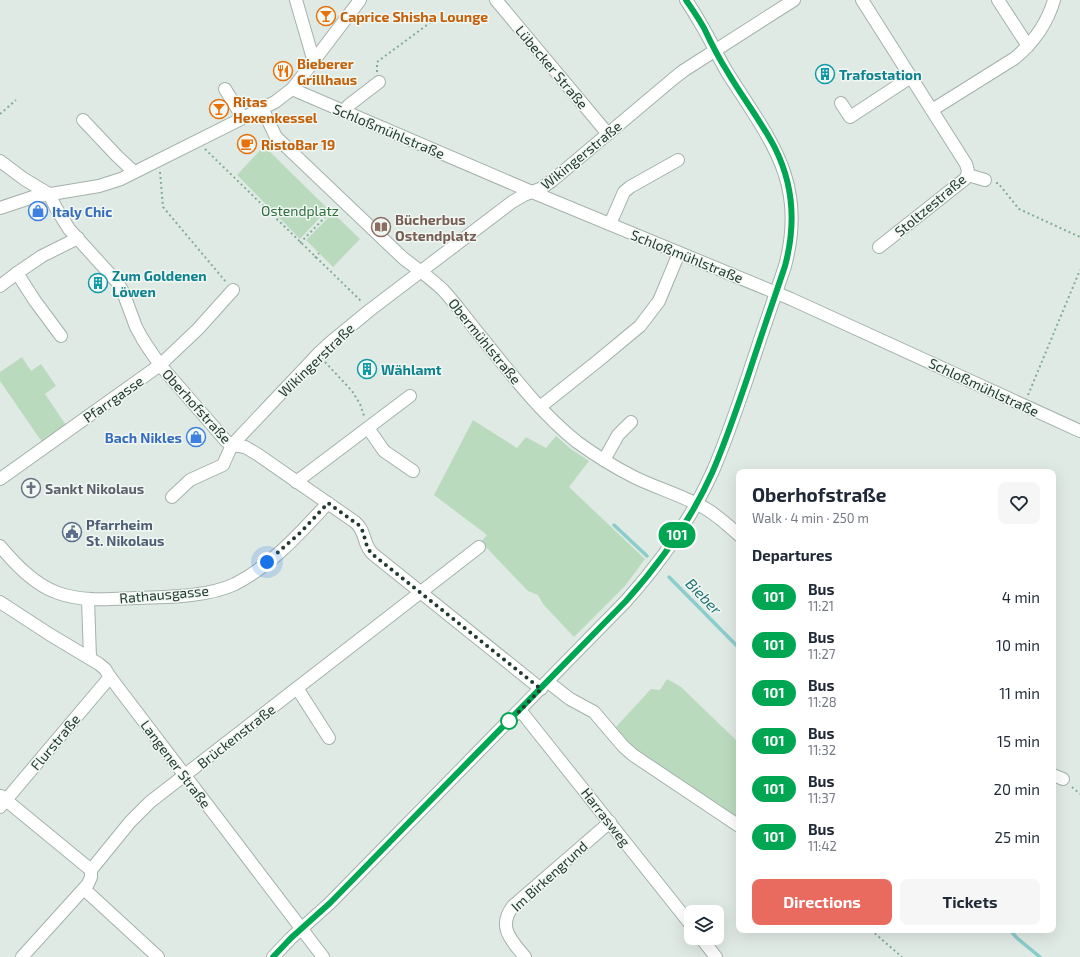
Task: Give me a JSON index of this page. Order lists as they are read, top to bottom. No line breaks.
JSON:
{"streets":{"street":["Lübecker Straße","Schloßmühlstraße","Wikingerstraße","Stoltzestraße","Obermühlstraße","Pfarrgasse","Oberhofstraße","Rathausgasse","Brückenstraße","Flurstraße","Langener Straße","Harrasweg","Im Birkengrund"]},"crossings":[["Lübecker Straße","Wikingerstraße"],["Schloßmühlstraße","Wikingerstraße"],["Wikingerstraße","Obermühlstraße"],["Wikingerstraße","Oberhofstraße"],["Pfarrgasse","Oberhofstraße"],["Oberhofstraße","Rathausgasse"],["Oberhofstraße","Brückenstraße"],["Brückenstraße","Langener Straße"],["Flurstraße","Langener Straße"],["Harrasweg","Im Birkengrund"]],"water":["Bieber"],"parks":["Ostendplatz"],"places":{"bar":["Caprice Shisha Lounge","Ritas Hexenkessel"],"restaurant":["Bieberer Grillhaus"],"building":["Trafostation","Zum Goldenen Löwen","Wählamt"],"cafe":["RistoBar 19"],"shop":["Italy Chic","Bach Nikles"],"library":["Bücherbus Ostendplatz"],"church":["Sankt Nikolaus"],"public building":["Pfarrheim St. Nikolaus"]},"lines":["bus line 101"],"page":{"on_map":"101","heading":[["Oberhofstraße","Walk · 4 min · 250 m"],"Departures"],"list":[{"mark":"101","name":"Bus","note":"11:21","value":"4 min"},{"mark":"101","name":"Bus","note":"11:27","value":"10 min"},{"mark":"101","name":"Bus","note":"11:28","value":"11 min"},{"mark":"101","name":"Bus","note":"11:32","value":"15 min"},{"mark":"101","name":"Bus","note":"11:37","value":"20 min"},{"mark":"101","name":"Bus","note":"11:42","value":"25 min"}],"buttons":["Directions","Tickets"]}}
